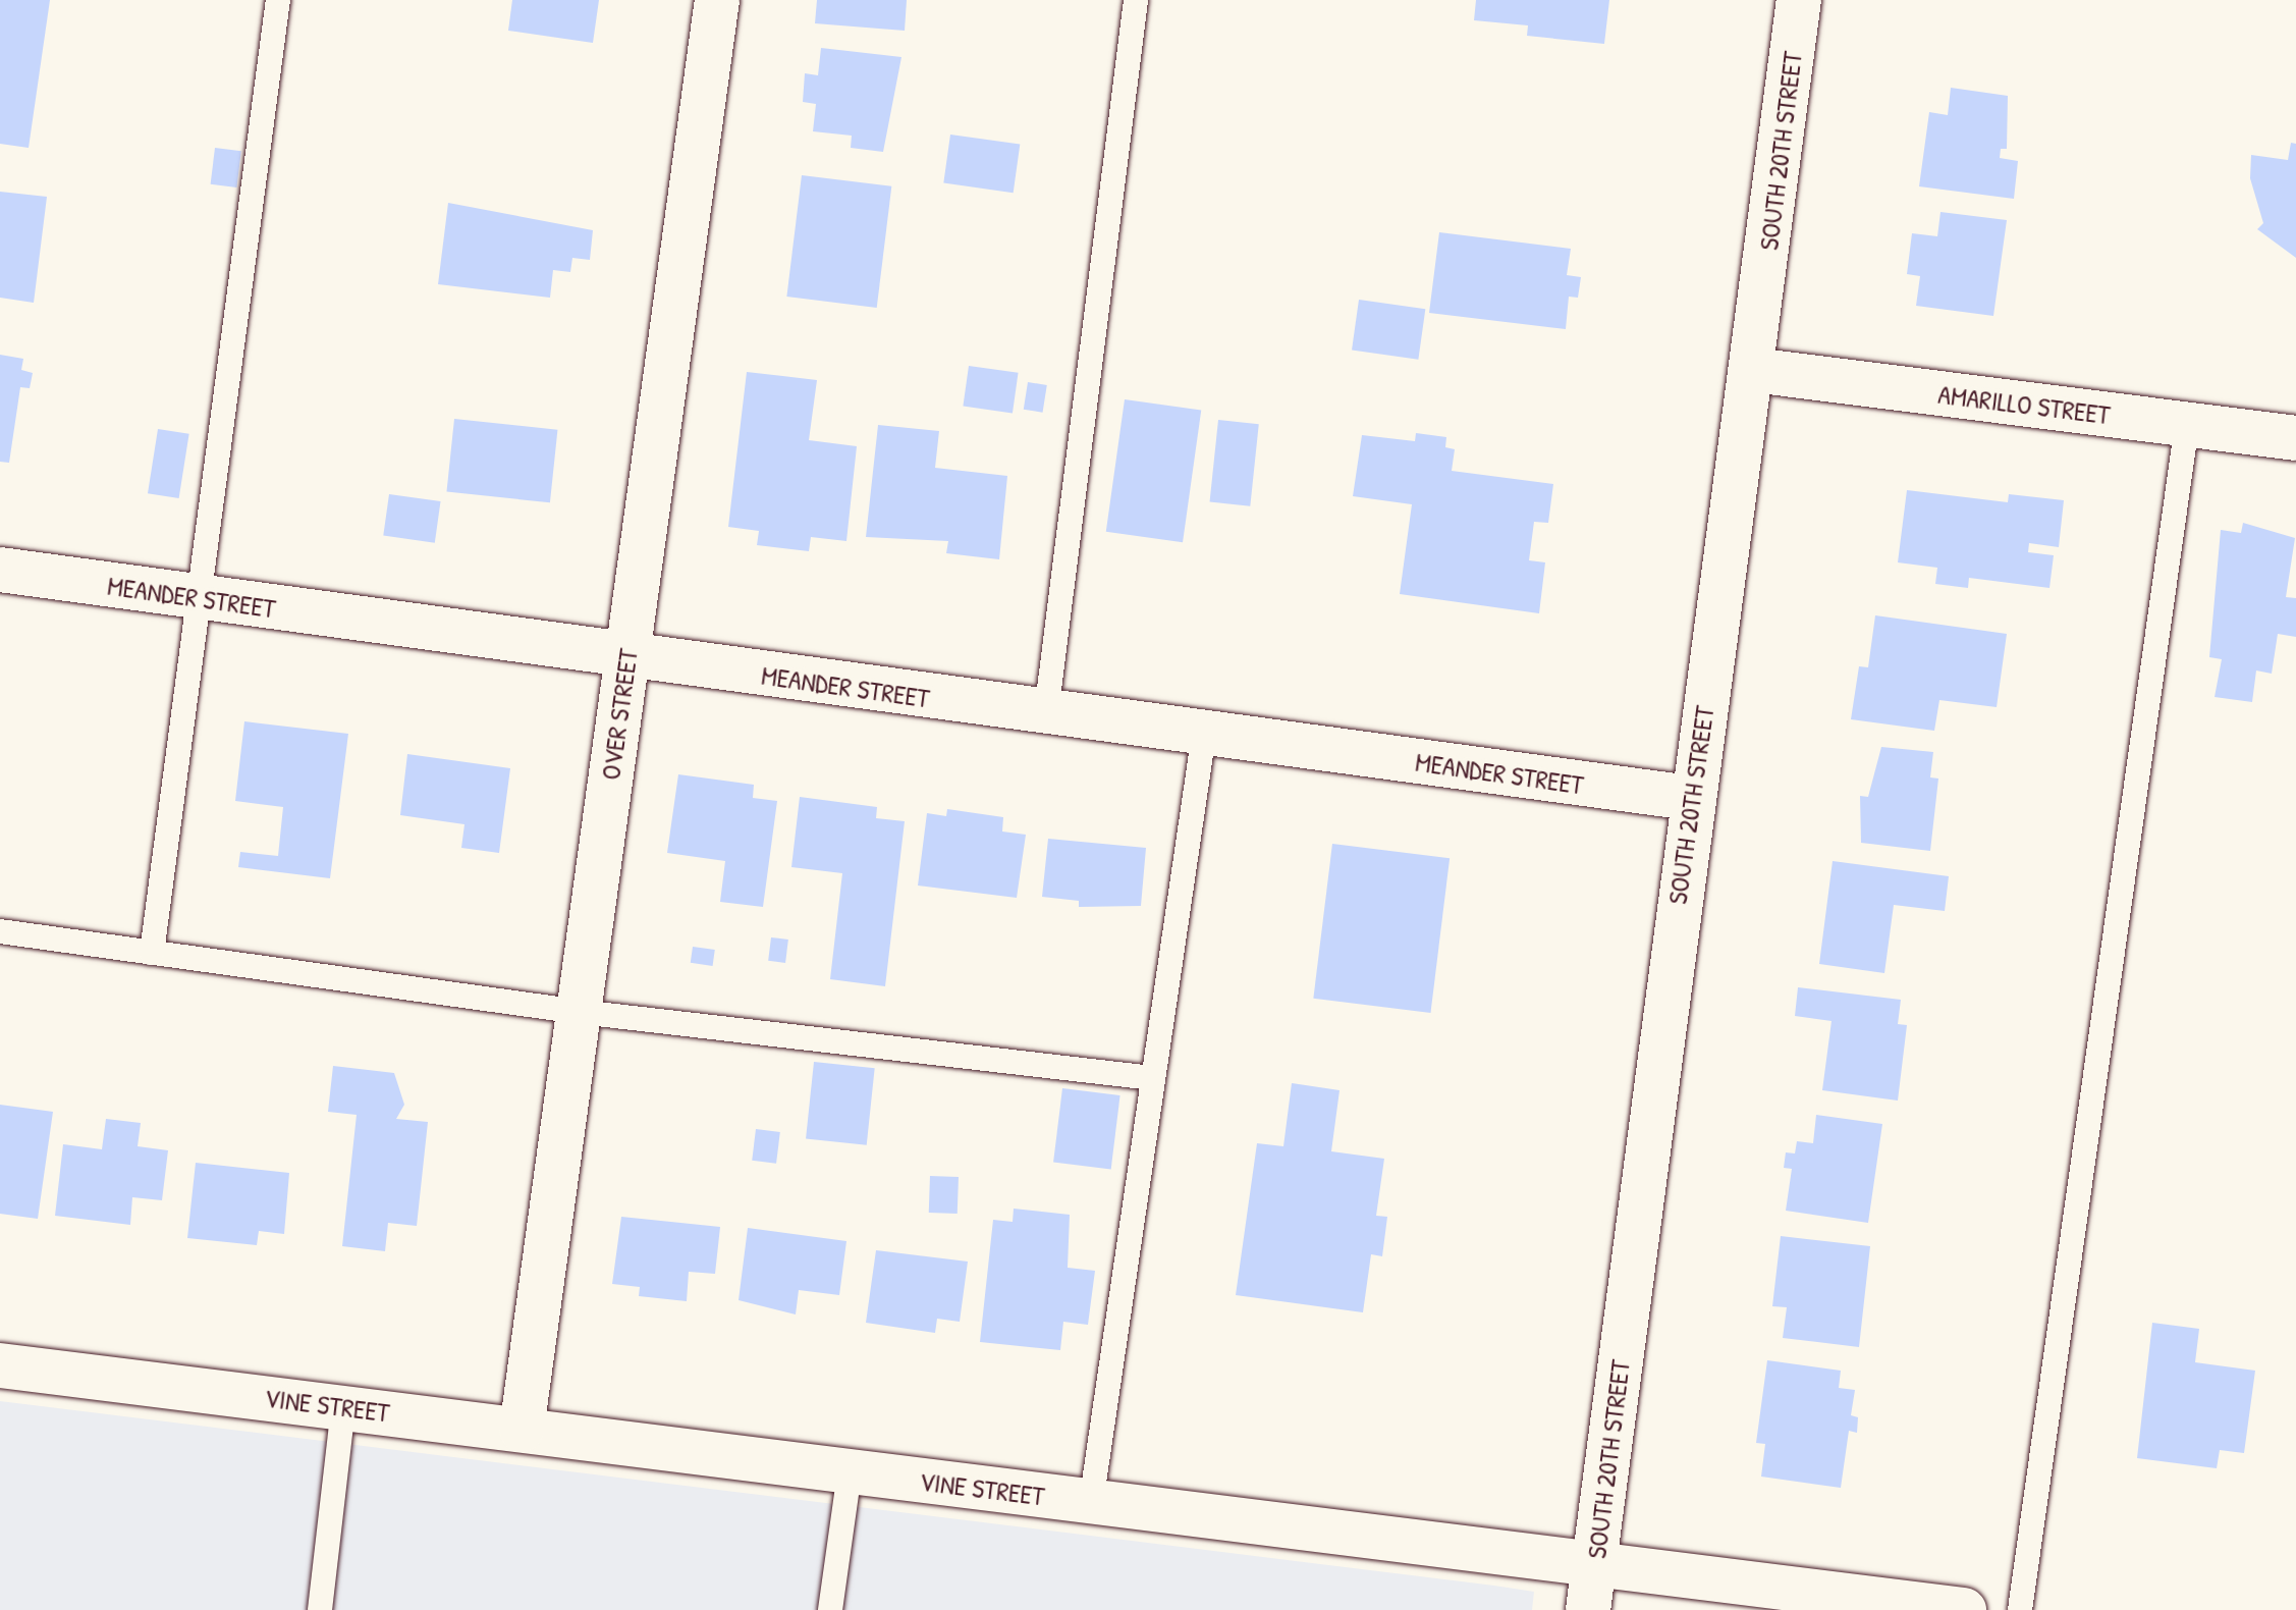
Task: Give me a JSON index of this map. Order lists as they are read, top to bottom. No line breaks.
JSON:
{"streets":{"street":["SOUTH 20TH STREET","AMARILLO STREET","MEANDER STREET","OVER STREET","VINE STREET"]},"crossings":[["SOUTH 20TH STREET","AMARILLO STREET"],["SOUTH 20TH STREET","MEANDER STREET"],["SOUTH 20TH STREET","VINE STREET"],["MEANDER STREET","OVER STREET"],["OVER STREET","VINE STREET"]]}
